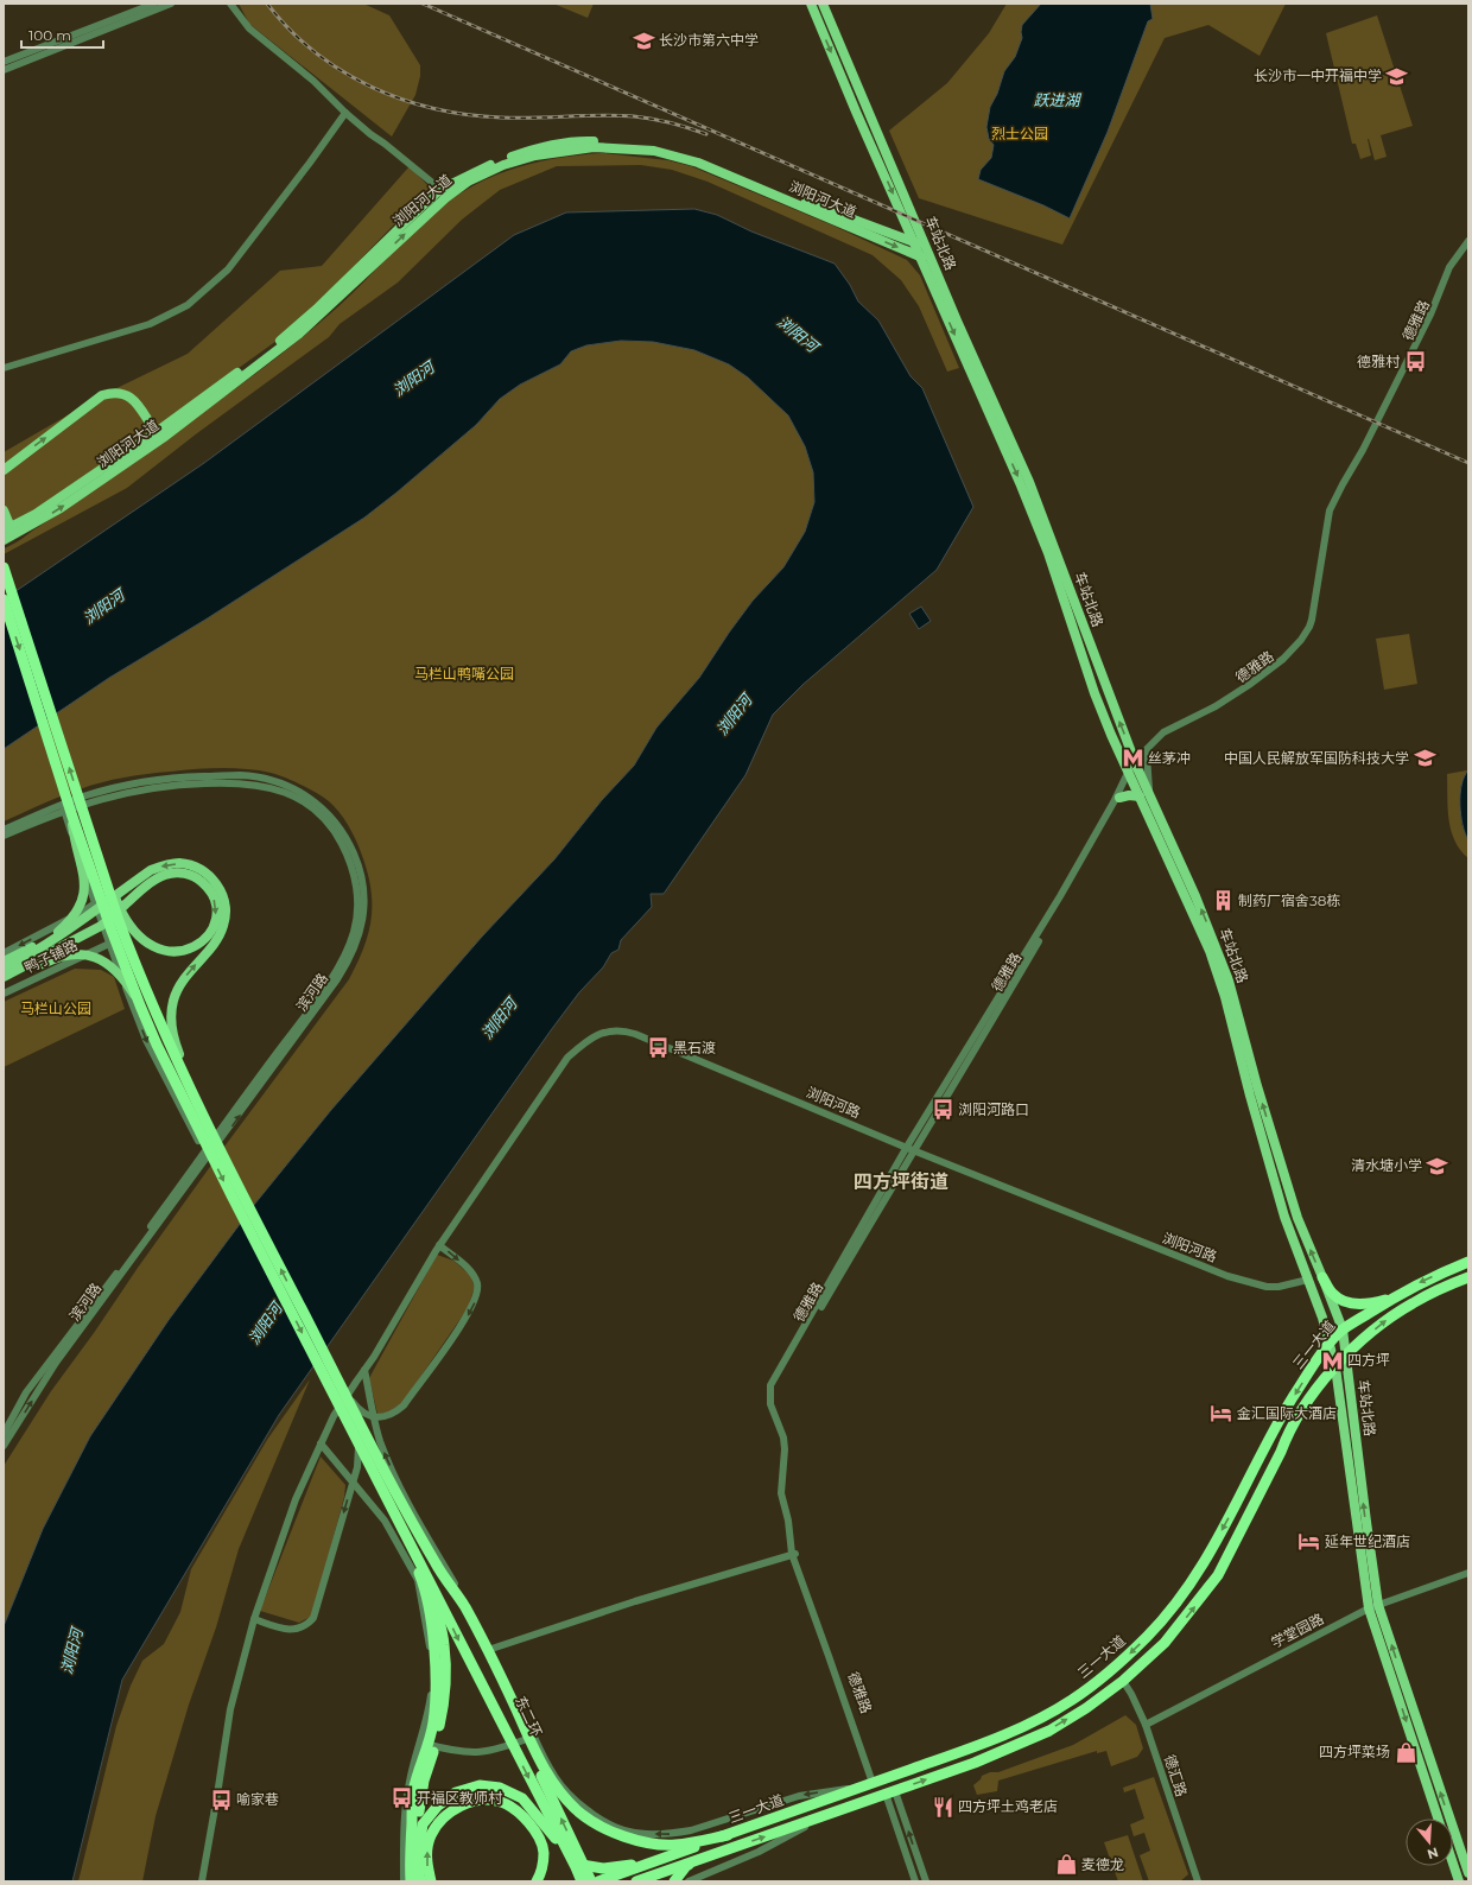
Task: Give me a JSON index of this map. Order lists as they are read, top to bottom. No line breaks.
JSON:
{"streets":{"highway":["三一大道","东二环"],"main road":["浏阳河大道","车站北路"],"street":["德雅路","鸭子铺路","滨河路","浏阳河路","学堂园路","德汇路"]},"crossings":[["浏阳河大道","车站北路"],["车站北路","德雅路"],["车站北路","浏阳河路"],["车站北路","三一大道"],["车站北路","学堂园路"],["德雅路","浏阳河路"],["德雅路","三一大道"],["三一大道","德汇路"],["学堂园路","德汇路"]],"districts":["四方坪街道"],"water":["跃进湖","浏阳河"],"parks":["烈士公园","马栏山鸭嘴公园","马栏山公园"],"places":{"school or university":["长沙市第六中学","长沙市一中开福中学","中国人民解放军国防科技大学","清水塘小学"],"bus stop":["德雅村","黑石渡","浏阳河路口","开福区教师村","喻家巷"],"metro station":["丝茅冲","四方坪"],"building":["制药厂宿舍38栋"],"hotel":["金汇国际大酒店","延年世纪酒店"],"shop":["四方坪菜场","麦德龙"],"restaurant":["四方坪土鸡老店"]},"scale_bar":"100 m","north":"bottom"}
